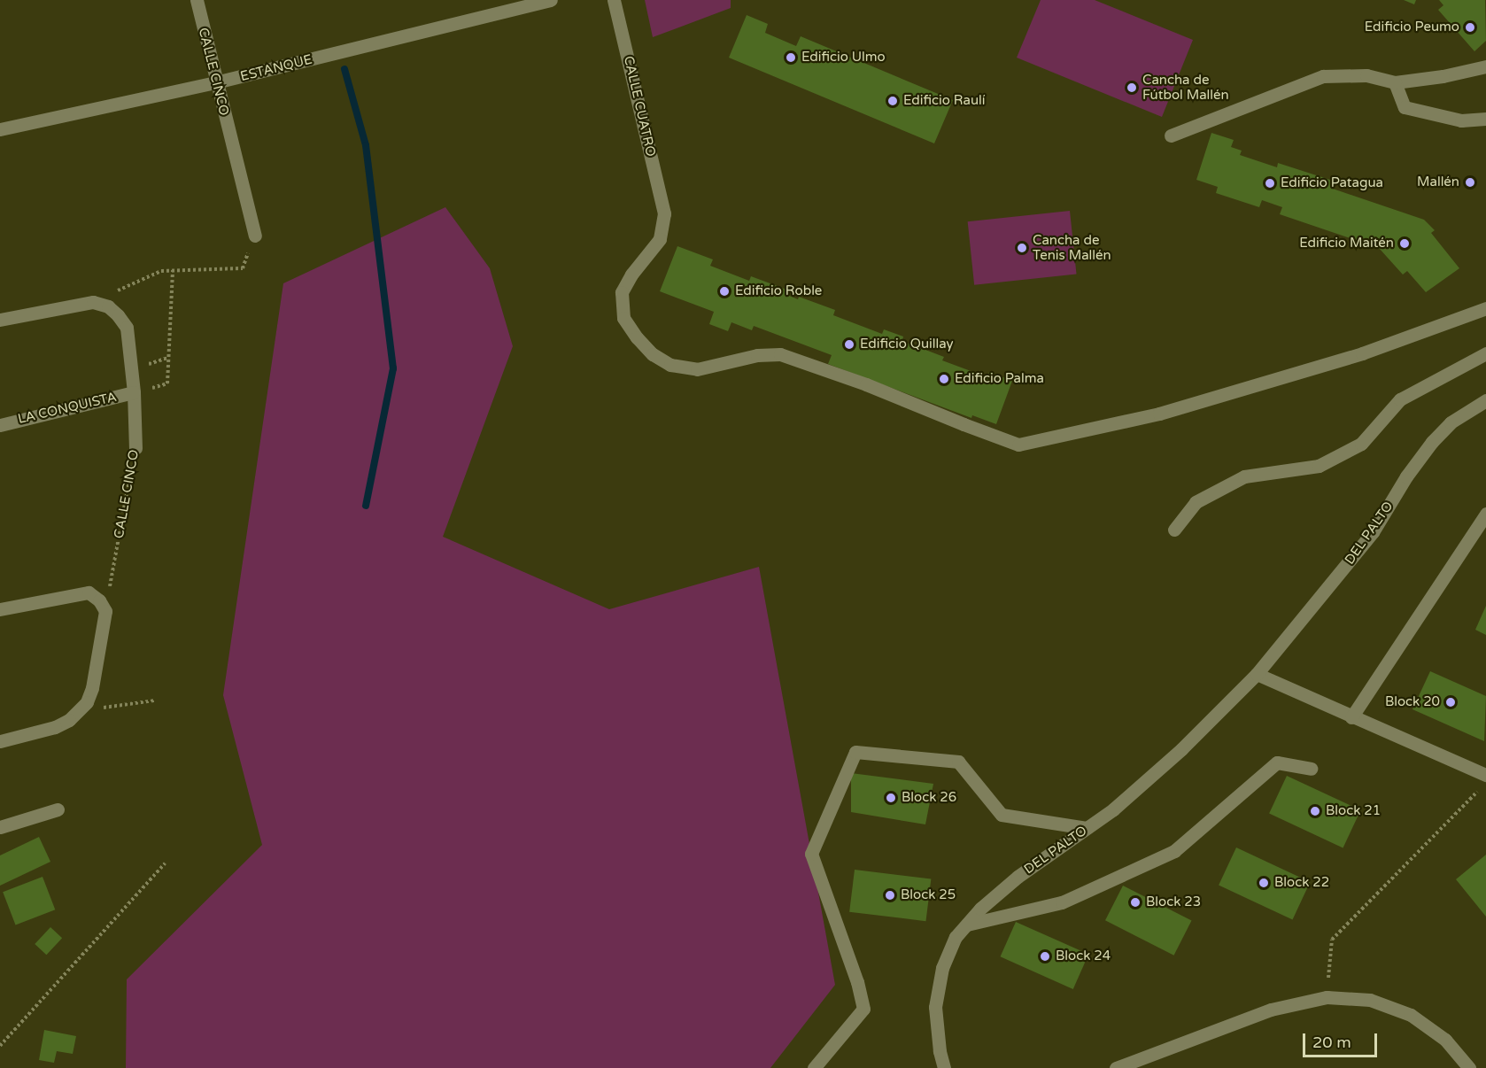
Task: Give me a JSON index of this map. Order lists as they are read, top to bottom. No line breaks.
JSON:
{"streets":{"street":["ESTANQUE","CALLE CINCO","CALLE CUATRO","LA CONQUISTA","DEL PALTO"]},"crossings":[["ESTANQUE","CALLE CINCO"],["CALLE CINCO","LA CONQUISTA"]],"places":["Edificio Peumo","Edificio Ulmo","Cancha de Fútbol Mallén","Edificio Raulí","Mallén","Edificio Patagua","Edificio Maitén","Cancha de Tenis Mallén","Edificio Roble","Edificio Quillay","Edificio Palma","Block 20","Block 26","Block 21","Block 22","Block 25","Block 23","Block 24"],"scale_bar":"20 m"}
